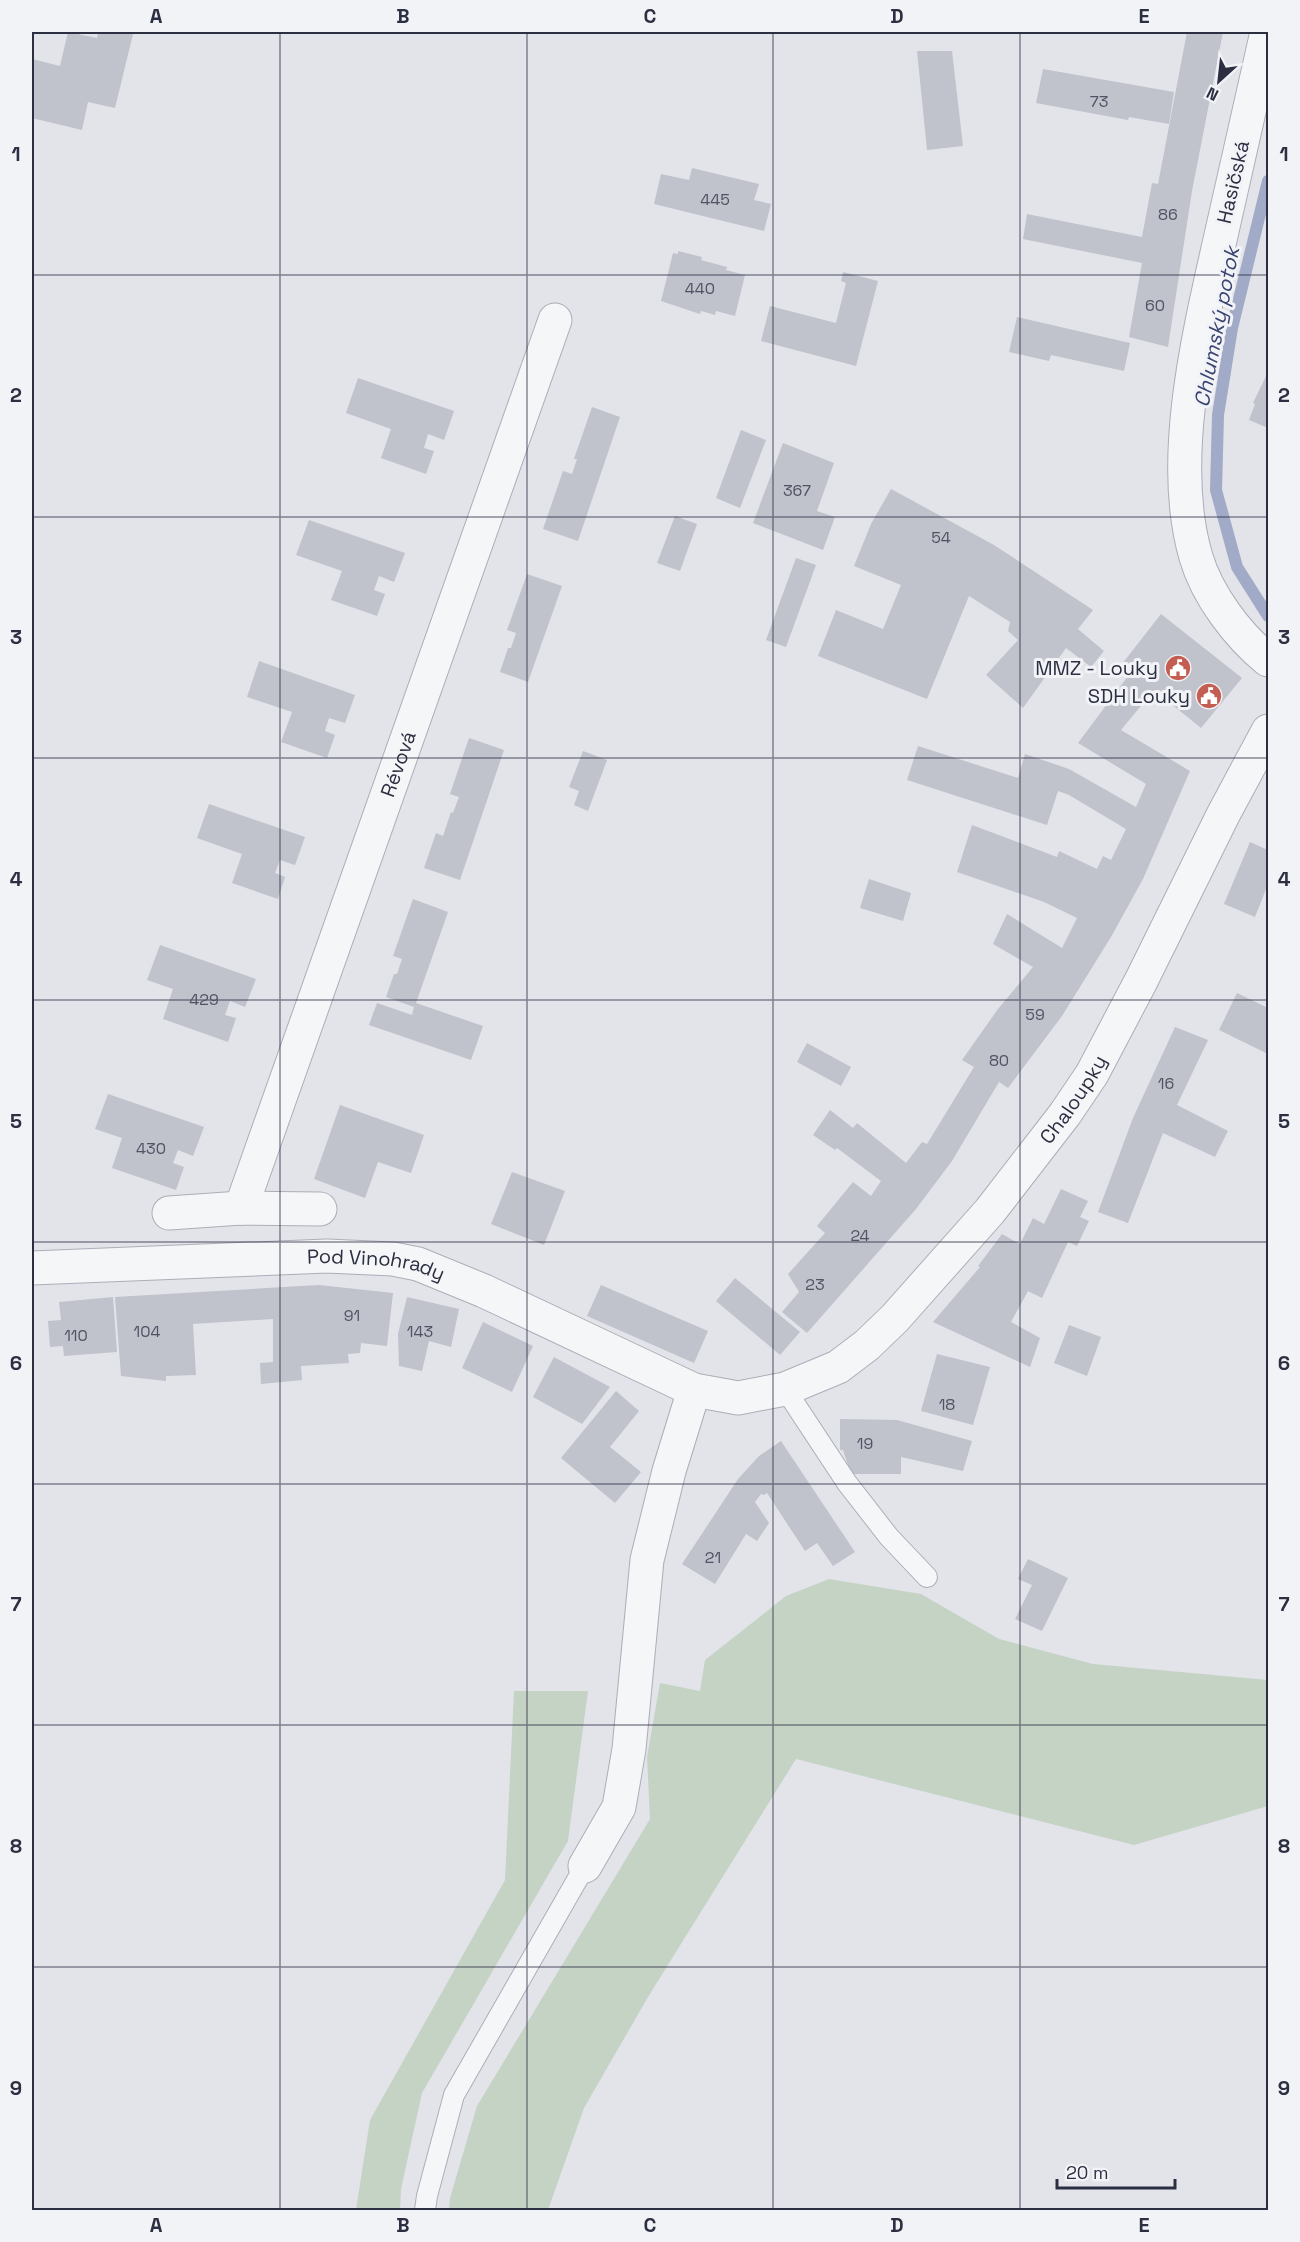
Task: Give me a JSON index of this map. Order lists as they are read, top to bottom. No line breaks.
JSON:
{"streets":{"street":["Hasičská","Révová","Chaloupky","Pod Vinohrady"]},"crossings":[["Chaloupky","Pod Vinohrady"]],"water":["Chlumský potok"],"places":{"public building":["MMZ - Louky","SDH Louky"]},"house_numbers":["73","445","86","440","60","367","54","429","59","80","16","430","24","23","91","104","143","110","18","19","21"],"scale_bar":"20 m","north":"bottom left","grid":{"columns":["A","B","C","D","E"],"rows":["1","2","3","4","5","6","7","8","9"]}}
